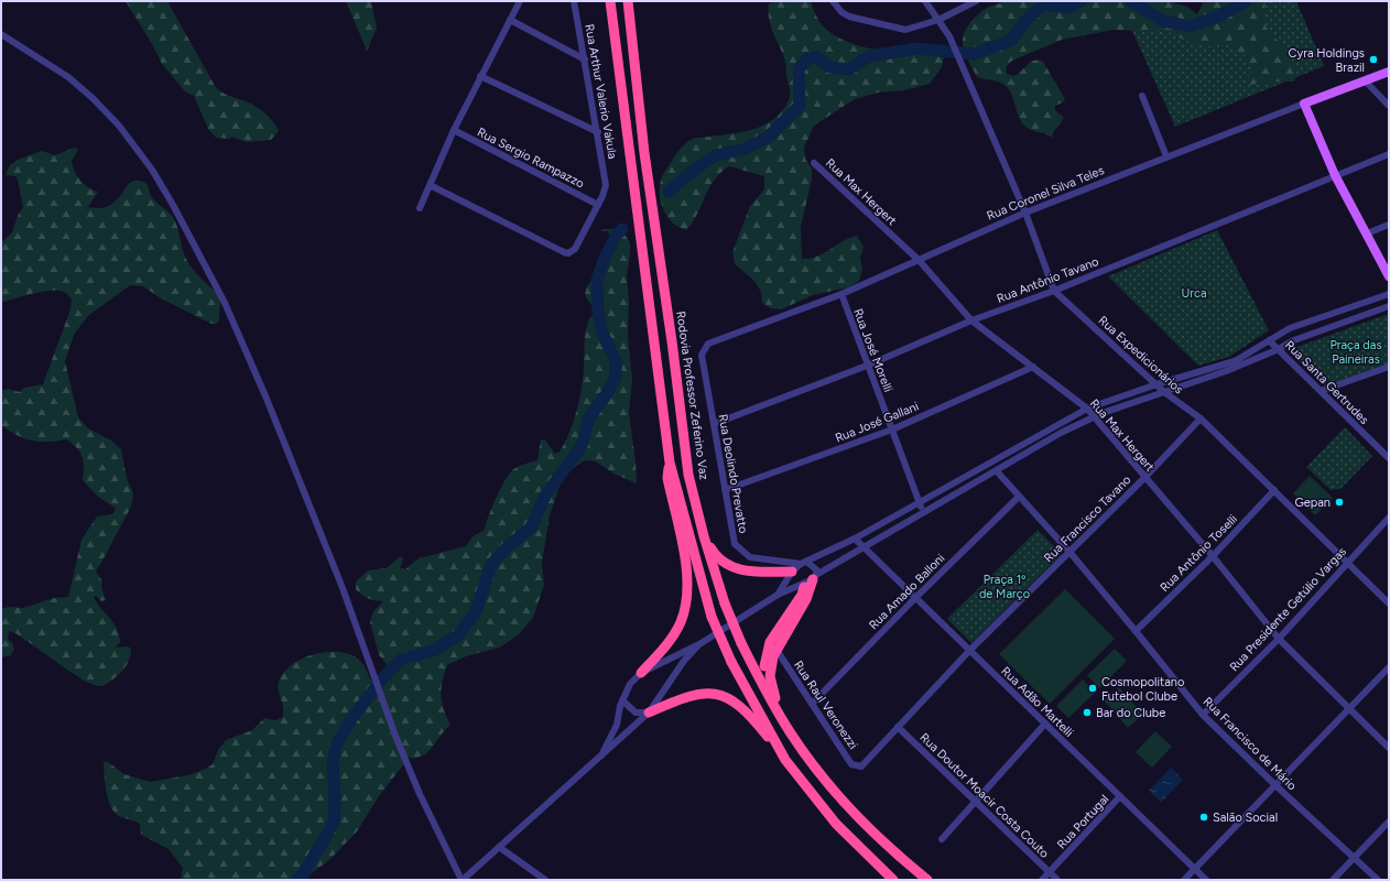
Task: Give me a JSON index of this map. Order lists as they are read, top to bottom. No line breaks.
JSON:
{"streets":{"highway":["Rodovia Professor Zeferino Vaz"],"main road":["Rua Coronel Silva Teles"],"street":["Rua Arthur Valerio Vakula","Rua Sergio Rampazzo","Rua Max Hergert","Rua Antônio Tavano","Rua José Morelli","Rua Expedicionários","Rua Santa Gertrudes","Rua José Gallani","Rua Deolindo Prevatto","Rua Francisco Tavano","Rua Antônio Toselli","Rua Amado Balloni","Rua Presidente Getúlio Vargas","Rua Adão Martelli","Rua Raul Veronezzi","Rua Francisco de Mário","Rua Doutor Moacir Costa Couto","Rua Portugal"]},"crossings":[["Rua Arthur Valerio Vakula","Rua Sergio Rampazzo"],["Rua Max Hergert","Rua Coronel Silva Teles"],["Rua Max Hergert","Rua Antônio Tavano"],["Rua Max Hergert","Rua José Gallani"],["Rua Max Hergert","Rua Francisco Tavano"],["Rua Max Hergert","Rua Antônio Toselli"],["Rua Max Hergert","Rua Presidente Getúlio Vargas"],["Rua Coronel Silva Teles","Rua José Morelli"],["Rua Coronel Silva Teles","Rua Expedicionários"],["Rua Coronel Silva Teles","Rua Deolindo Prevatto"],["Rua Antônio Tavano","Rua José Morelli"],["Rua Antônio Tavano","Rua Expedicionários"],["Rua Antônio Tavano","Rua Deolindo Prevatto"],["Rua José Morelli","Rua José Gallani"],["Rua Expedicionários","Rua Francisco Tavano"],["Rua Expedicionários","Rua Antônio Toselli"],["Rua Expedicionários","Rua Presidente Getúlio Vargas"],["Rua José Gallani","Rua Deolindo Prevatto"],["Rua Francisco Tavano","Rua Adão Martelli"],["Rua Francisco Tavano","Rua Raul Veronezzi"],["Rua Francisco Tavano","Rua Francisco de Mário"],["Rua Francisco Tavano","Rua Doutor Moacir Costa Couto"],["Rua Antônio Toselli","Rua Francisco de Mário"],["Rua Amado Balloni","Rua Adão Martelli"],["Rua Amado Balloni","Rua Raul Veronezzi"],["Rua Amado Balloni","Rua Francisco de Mário"],["Rua Presidente Getúlio Vargas","Rua Francisco de Mário"],["Rua Adão Martelli","Rua Portugal"],["Rua Doutor Moacir Costa Couto","Rua Portugal"]],"parks":["Urca","Praça das Paineiras","Praça 1º de Março"],"places":["Cyra Holdings Brazil","Gepan","Cosmopolitano Futebol Clube","Bar do Clube","Salão Social"]}
